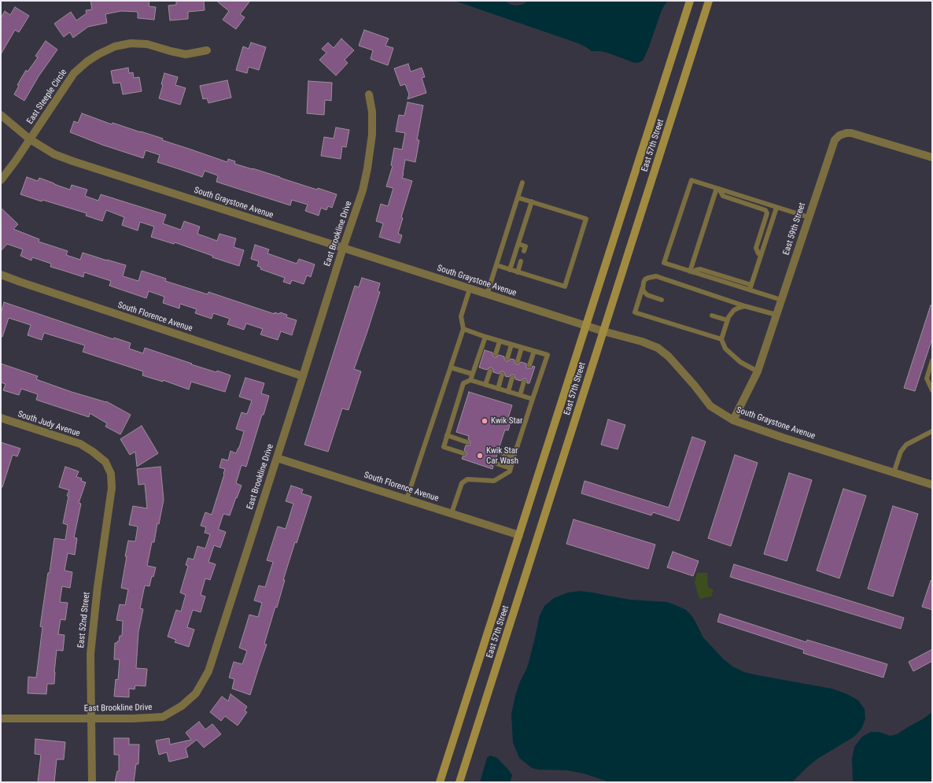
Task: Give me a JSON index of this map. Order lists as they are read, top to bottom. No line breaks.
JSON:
{"streets":{"main road":["East 57th Street"],"street":["East Steeple Circle","South Graystone Avenue","East 59th Street","East Brookline Drive","South Florence Avenue","South Judy Avenue","East 52nd Street"]},"crossings":[["East Steeple Circle","South Graystone Avenue"],["East 57th Street","South Graystone Avenue"],["East 57th Street","South Florence Avenue"],["South Graystone Avenue","East 59th Street"],["South Graystone Avenue","East Brookline Drive"],["East Brookline Drive","South Florence Avenue"],["East Brookline Drive","East 52nd Street"],["South Judy Avenue","East 52nd Street"]],"places":["Kwik Star","Kwik Star Car Wash"]}
